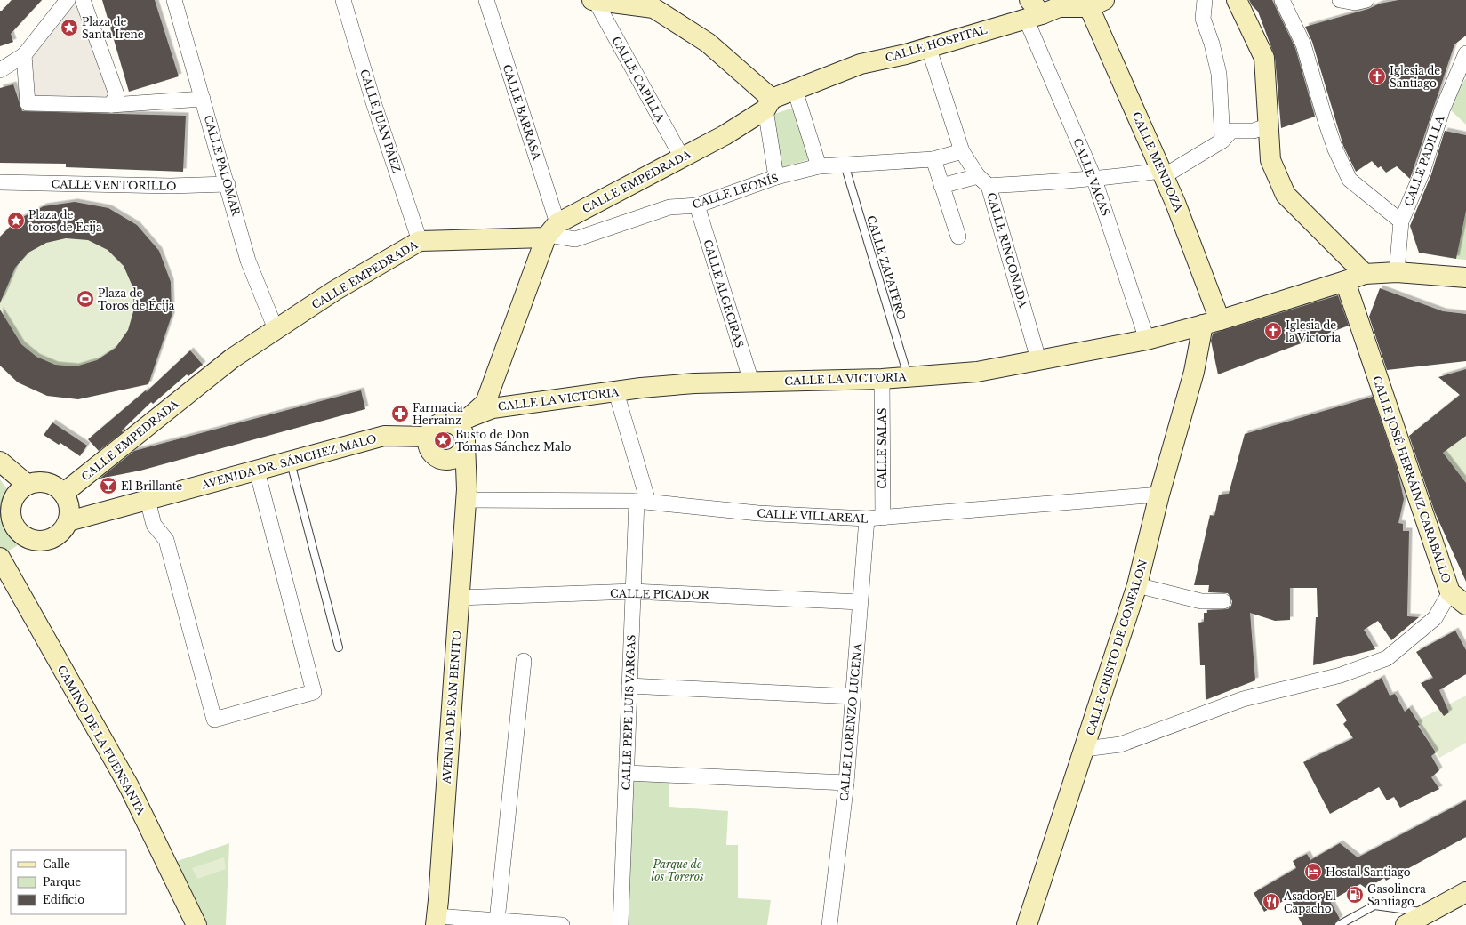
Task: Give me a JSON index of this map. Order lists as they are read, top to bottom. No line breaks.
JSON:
{"streets":{"street":["CALLE HOSPITAL","CALLE CAPILLA","CALLE BARRASA","CALLE JUAN PÁEZ","CALLE PADILLA","CALLE MENDOZA","CALLE PALOMAR","CALLE VACAS","CALLE EMPEDRADA","CALLE VENTORILLO","CALLE LEONÍS","CALLE RINCONADA","CALLE ALGECIRAS","CALLE LA VICTORIA","CALLE SALAS","AVENIDA DR. SÁNCHEZ MALO","CALLE JOSÉ HERRÁINZ CARABALLO","CALLE VILLAREAL","CALLE PICADOR","CALLE CRISTO DE CONFALÓN","AVENIDA DE SAN BENITO","CALLE PEPE LUIS VARGAS","CALLE LORENZO LUCENA","CAMINO DE LA FUENSANTA"],"lane":["CALLE ZAPATERO"]},"crossings":[["CALLE HOSPITAL","CALLE MENDOZA"],["CALLE HOSPITAL","CALLE VACAS"],["CALLE HOSPITAL","CALLE EMPEDRADA"],["CALLE HOSPITAL","CALLE RINCONADA"],["CALLE CAPILLA","CALLE EMPEDRADA"],["CALLE BARRASA","CALLE EMPEDRADA"],["CALLE BARRASA","CALLE LEONÍS"],["CALLE JUAN PÁEZ","CALLE EMPEDRADA"],["CALLE PADILLA","CALLE LA VICTORIA"],["CALLE MENDOZA","CALLE LA VICTORIA"],["CALLE MENDOZA","CALLE CRISTO DE CONFALÓN"],["CALLE PALOMAR","CALLE EMPEDRADA"],["CALLE PALOMAR","CALLE VENTORILLO"],["CALLE VACAS","CALLE LA VICTORIA"],["CALLE EMPEDRADA","CALLE LEONÍS"],["CALLE EMPEDRADA","AVENIDA DR. SÁNCHEZ MALO"],["CALLE LEONÍS","CALLE RINCONADA"],["CALLE LEONÍS","CALLE ZAPATERO"],["CALLE LEONÍS","CALLE ALGECIRAS"],["CALLE RINCONADA","CALLE LA VICTORIA"],["CALLE ZAPATERO","CALLE LA VICTORIA"],["CALLE ALGECIRAS","CALLE LA VICTORIA"],["CALLE LA VICTORIA","CALLE SALAS"],["CALLE LA VICTORIA","AVENIDA DR. SÁNCHEZ MALO"],["CALLE LA VICTORIA","CALLE JOSÉ HERRÁINZ CARABALLO"],["CALLE LA VICTORIA","CALLE CRISTO DE CONFALÓN"],["CALLE LA VICTORIA","AVENIDA DE SAN BENITO"],["CALLE LA VICTORIA","CALLE PEPE LUIS VARGAS"],["CALLE SALAS","CALLE VILLAREAL"],["AVENIDA DR. SÁNCHEZ MALO","AVENIDA DE SAN BENITO"],["CALLE JOSÉ HERRÁINZ CARABALLO","CALLE CRISTO DE CONFALÓN"],["CALLE VILLAREAL","CALLE CRISTO DE CONFALÓN"],["CALLE VILLAREAL","AVENIDA DE SAN BENITO"],["CALLE VILLAREAL","CALLE PEPE LUIS VARGAS"],["CALLE VILLAREAL","CALLE LORENZO LUCENA"],["CALLE PICADOR","AVENIDA DE SAN BENITO"],["CALLE PICADOR","CALLE PEPE LUIS VARGAS"],["CALLE PICADOR","CALLE LORENZO LUCENA"]],"parks":["Parque de los Toreros"],"places":{"place":["Plaza de Santa Irene","Plaza de toros de Écija","Busto de Don Tómas Sánchez Malo"],"church":["Iglesia de Santiago","Iglesia de la Victoria"],"sports":["Plaza de Toros de Écija"],"pharmacy":["Farmacia Herrainz"],"bar":["El Brillante"],"hotel":["Hostal Santiago"],"fuel station":["Gasolinera Santiago"],"restaurant":["Asador El Capacho"]},"legend":["Calle","Parque","Edificio"]}
